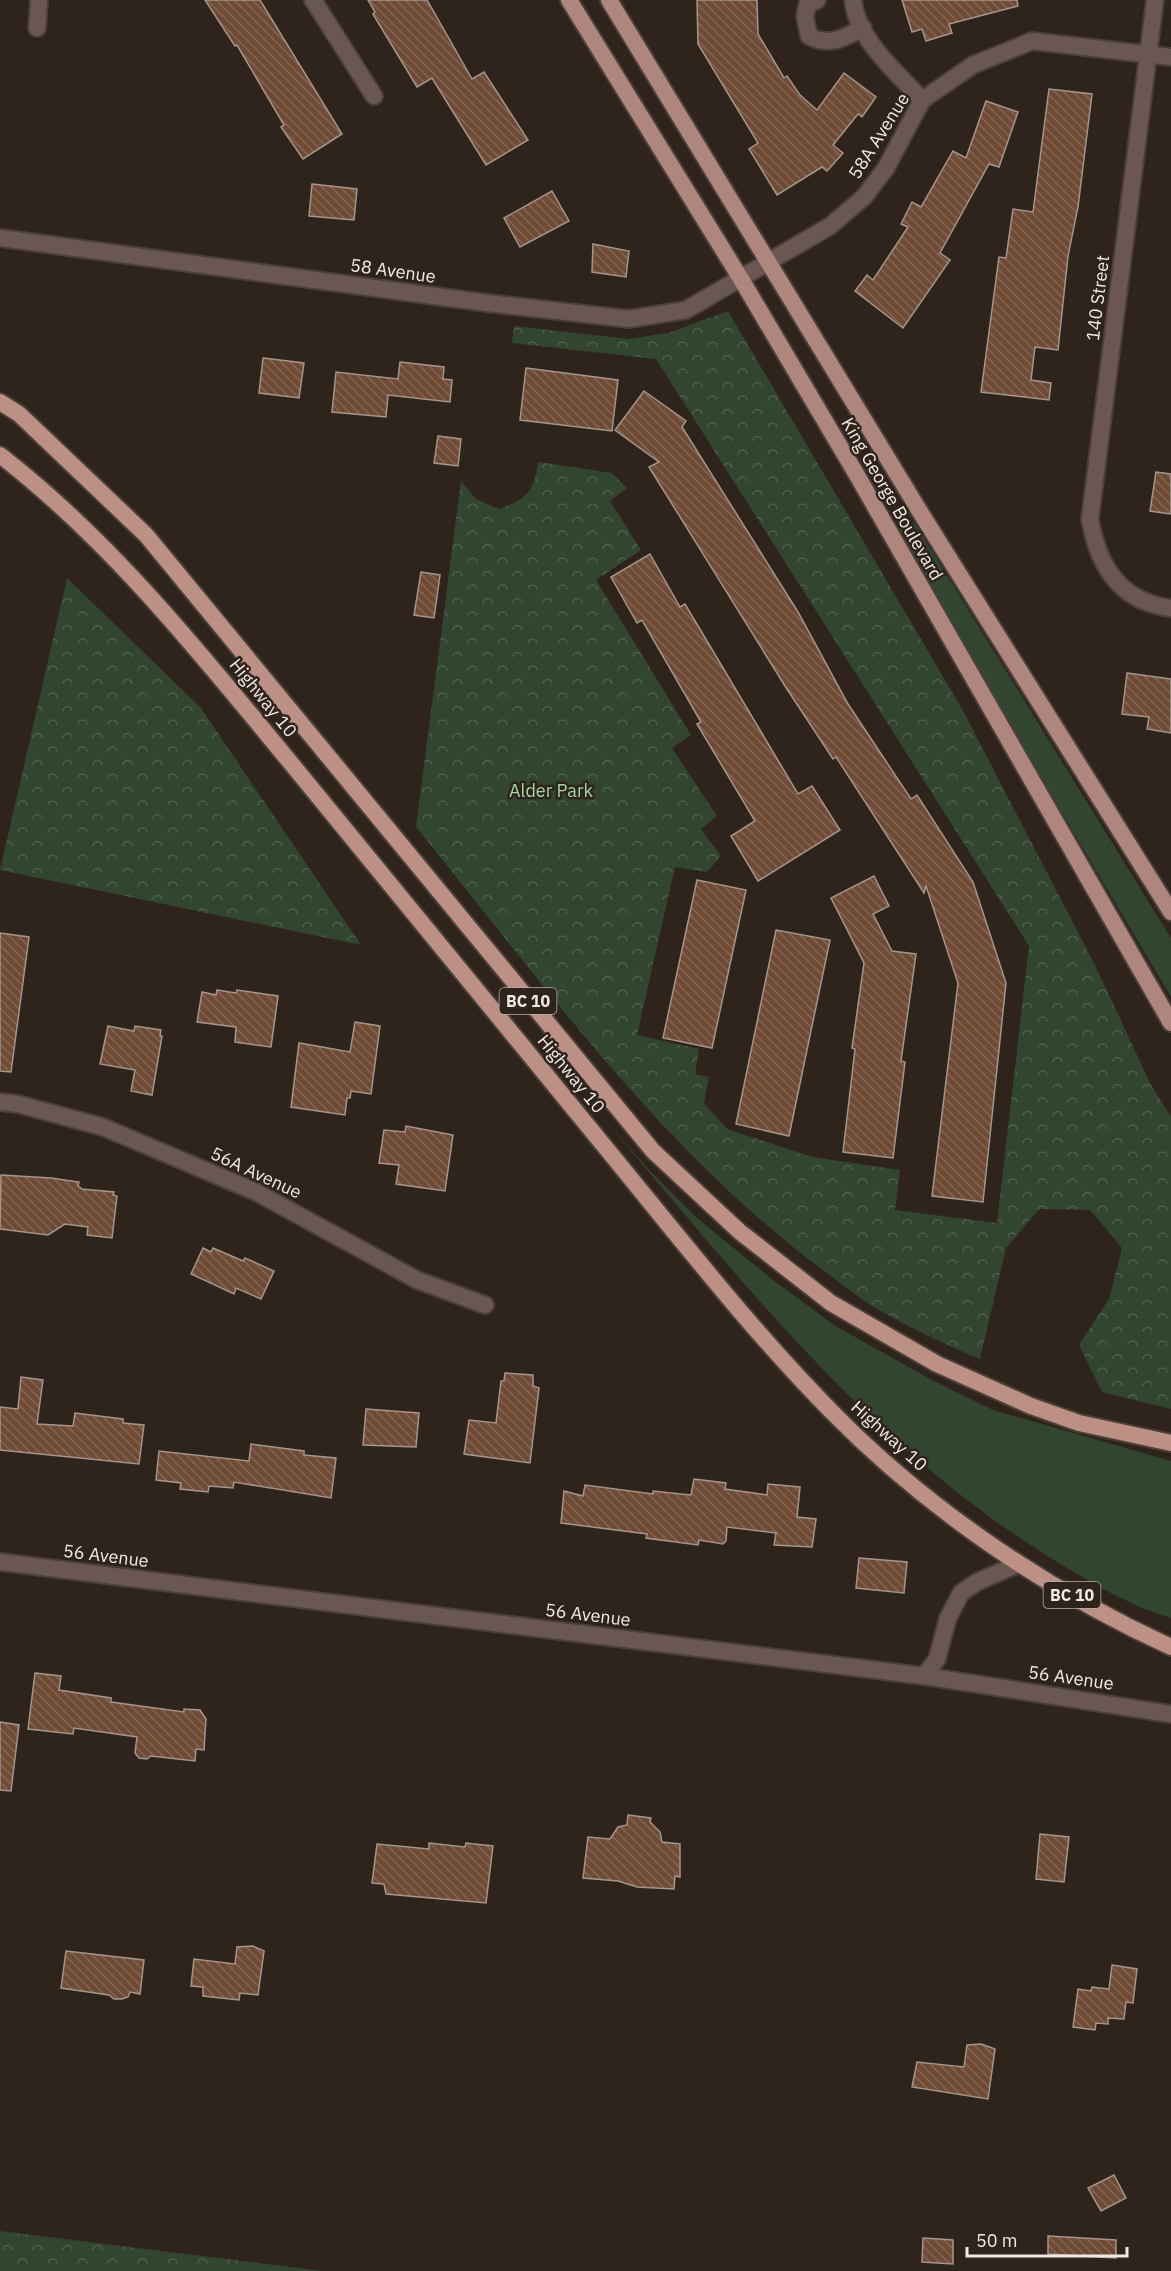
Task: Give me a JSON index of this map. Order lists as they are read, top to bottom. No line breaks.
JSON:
{"streets":{"highway":["Highway 10","BC 10"],"main road":["King George Boulevard"],"street":["58A Avenue","58 Avenue","140 Street","56A Avenue","56 Avenue"]},"crossings":[["58A Avenue","58 Avenue"],["58A Avenue","140 Street"],["58A Avenue","King George Boulevard"],["58 Avenue","King George Boulevard"]],"parks":["Alder Park"],"scale_bar":"50 m"}
